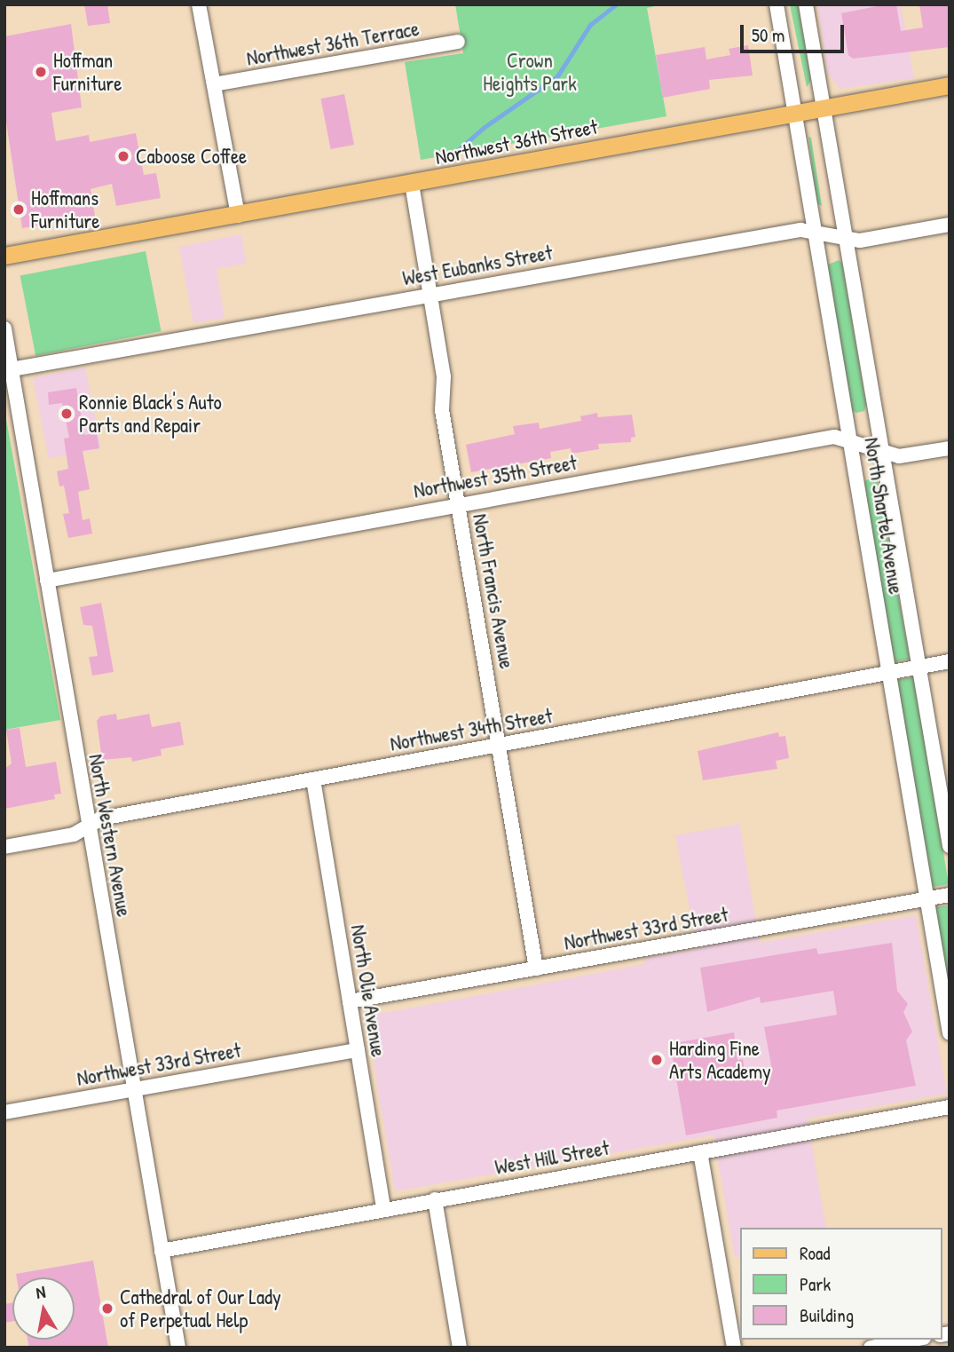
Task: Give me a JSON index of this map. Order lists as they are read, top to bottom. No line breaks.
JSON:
{"streets":{"main road":["Northwest 36th Street"],"street":["Northwest 36th Terrace","West Eubanks Street","Northwest 35th Street","North Shartel Avenue","North Francis Avenue","Northwest 34th Street","North Western Avenue","Northwest 33rd Street","North Olie Avenue","West Hill Street"]},"crossings":[["Northwest 36th Street","North Shartel Avenue"],["Northwest 36th Street","North Francis Avenue"],["West Eubanks Street","North Shartel Avenue"],["West Eubanks Street","North Francis Avenue"],["West Eubanks Street","North Western Avenue"],["Northwest 35th Street","North Shartel Avenue"],["Northwest 35th Street","North Francis Avenue"],["Northwest 35th Street","North Western Avenue"],["North Shartel Avenue","Northwest 34th Street"],["North Shartel Avenue","Northwest 33rd Street"],["North Francis Avenue","Northwest 34th Street"],["North Francis Avenue","Northwest 33rd Street"],["Northwest 34th Street","North Western Avenue"],["Northwest 34th Street","North Olie Avenue"],["North Western Avenue","Northwest 33rd Street"],["North Western Avenue","West Hill Street"],["Northwest 33rd Street","North Olie Avenue"],["North Olie Avenue","West Hill Street"]],"parks":["Crown Heights Park"],"places":["Hoffman Furniture","Caboose Coffee","Hoffmans Furniture","Ronnie Black's Auto Parts and Repair","Harding Fine Arts Academy","Cathedral of Our Lady of Perpetual Help"],"legend":["Road","Park","Building"],"scale_bar":"50 m","north":"top"}
